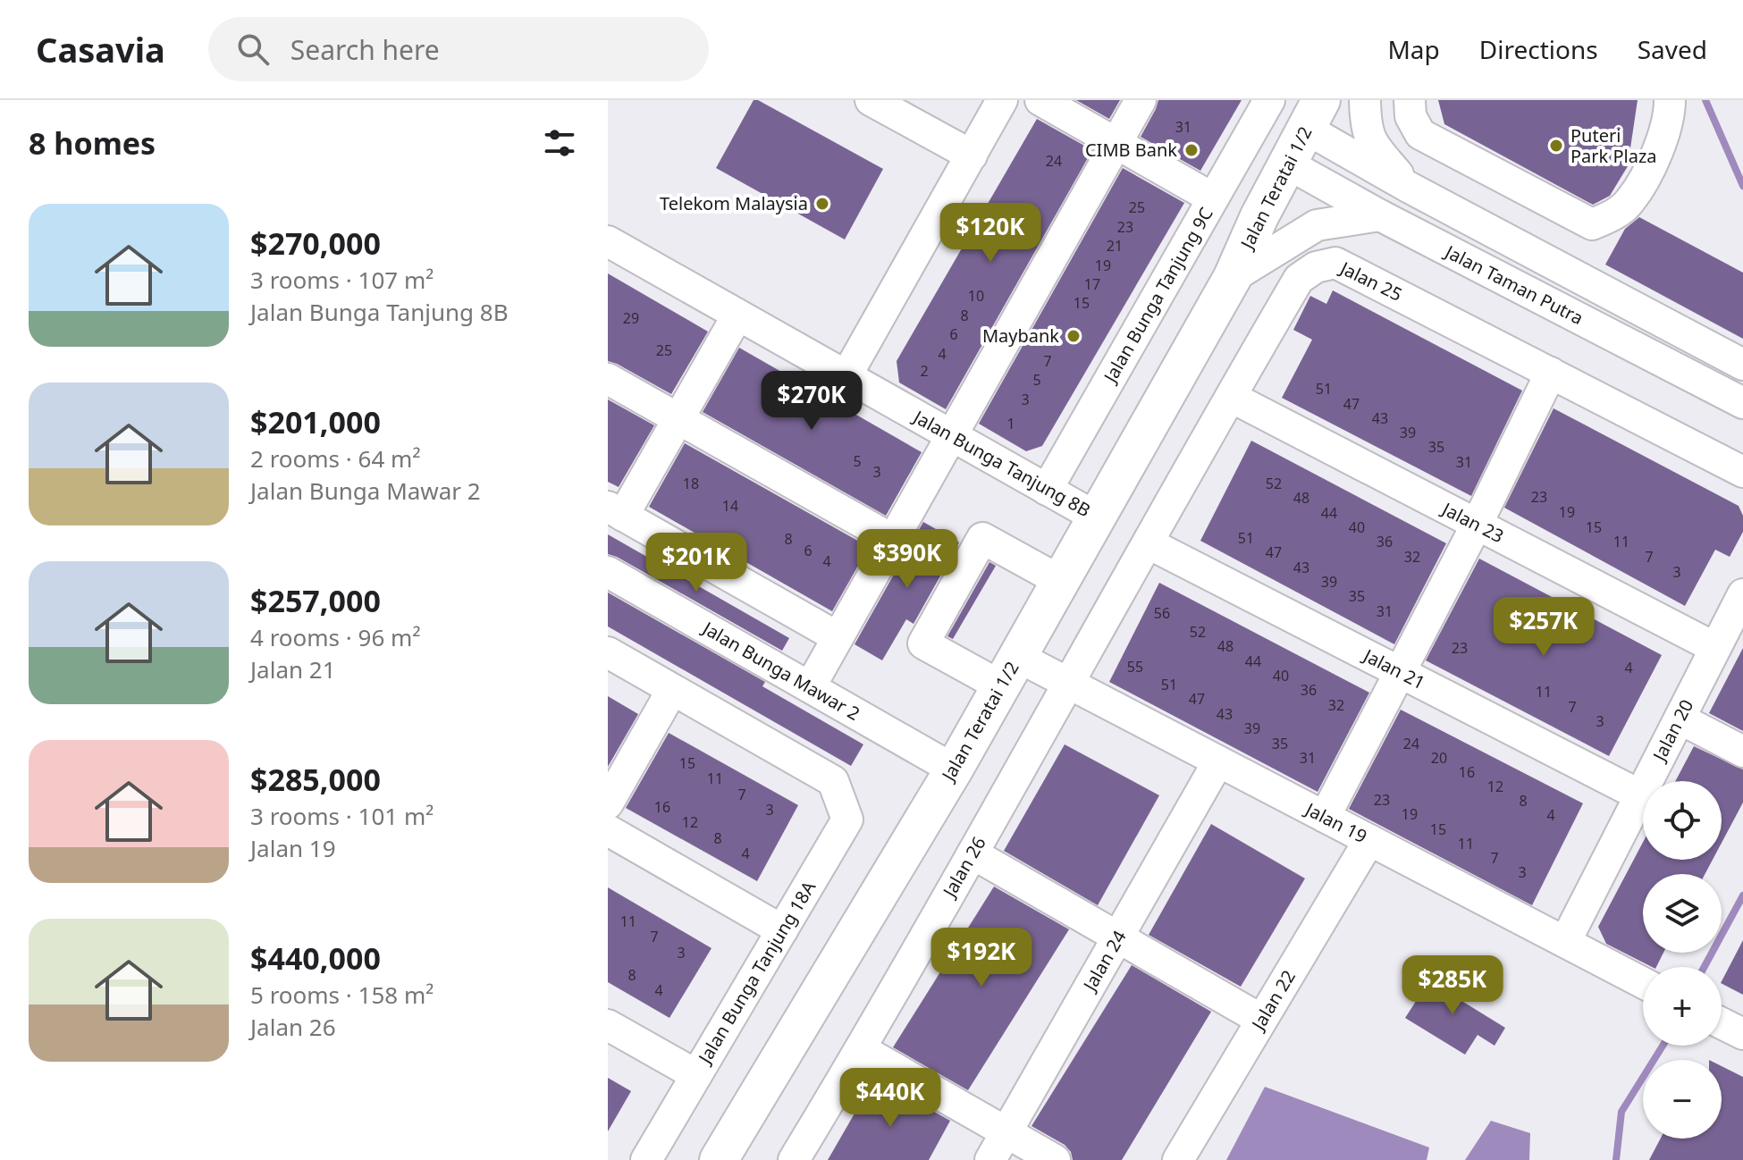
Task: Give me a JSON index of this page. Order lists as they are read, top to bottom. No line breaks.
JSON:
{"streets":{"main road":["Jalan Teratai 1/2"],"street":["Jalan 25","Jalan Taman Putra","Jalan Bunga Tanjung 9C","Jalan Bunga Tanjung 8B","Jalan 23","Jalan 21","Jalan Bunga Mawar 2","Jalan 20","Jalan 19","Jalan 26","Jalan 24","Jalan Bunga Tanjung 18A","Jalan 22"]},"crossings":[["Jalan Teratai 1/2","Jalan Taman Putra"],["Jalan Teratai 1/2","Jalan Bunga Tanjung 8B"],["Jalan Teratai 1/2","Jalan Bunga Mawar 2"],["Jalan Teratai 1/2","Jalan 19"],["Jalan 25","Jalan 23"],["Jalan 25","Jalan 21"],["Jalan 25","Jalan 19"],["Jalan 25","Jalan 26"],["Jalan Bunga Tanjung 9C","Jalan Bunga Tanjung 8B"],["Jalan 23","Jalan 20"],["Jalan 21","Jalan 20"],["Jalan 20","Jalan 19"],["Jalan 19","Jalan 26"],["Jalan 19","Jalan 24"],["Jalan 19","Jalan 22"]],"places":["Puteri Park Plaza","CIMB Bank","Telekom Malaysia","Maybank"],"house_numbers":["31","24","25","23","21","19","17","10","15","8","29","6","25","4","7","2","5","51","3","47","43","1","39","35","5","31","3","18","52","23","48","14","19","44","40","15","51","8","36","11","6","47","32","7","4","43","3","39","35","31","56","52","48","23","44","55","4","40","51","36","11","47","32","7","43","3","39","35","24","31","20","15","16","11","12","7","23","8","16","3","19","4","12","15","8","11","4","7","3","11","7","3","8","4"],"page":{"header":"Casavia","search":"Search here","nav":["Map","Directions","Saved"],"heading":"8 homes","list":[{"name":"$270,000","note":"3 rooms · 107 m² · Jalan Bunga Tanjung 8B"},{"name":"$201,000","note":"2 rooms · 64 m² · Jalan Bunga Mawar 2"},{"name":"$257,000","note":"4 rooms · 96 m² · Jalan 21"},{"name":"$285,000","note":"3 rooms · 101 m² · Jalan 19"},{"name":"$440,000","note":"5 rooms · 158 m² · Jalan 26"}],"price":["$120K","$270K","$390K","$201K","$257K","$192K","$285K","$440K"],"map_buttons":["+","−"]}}
